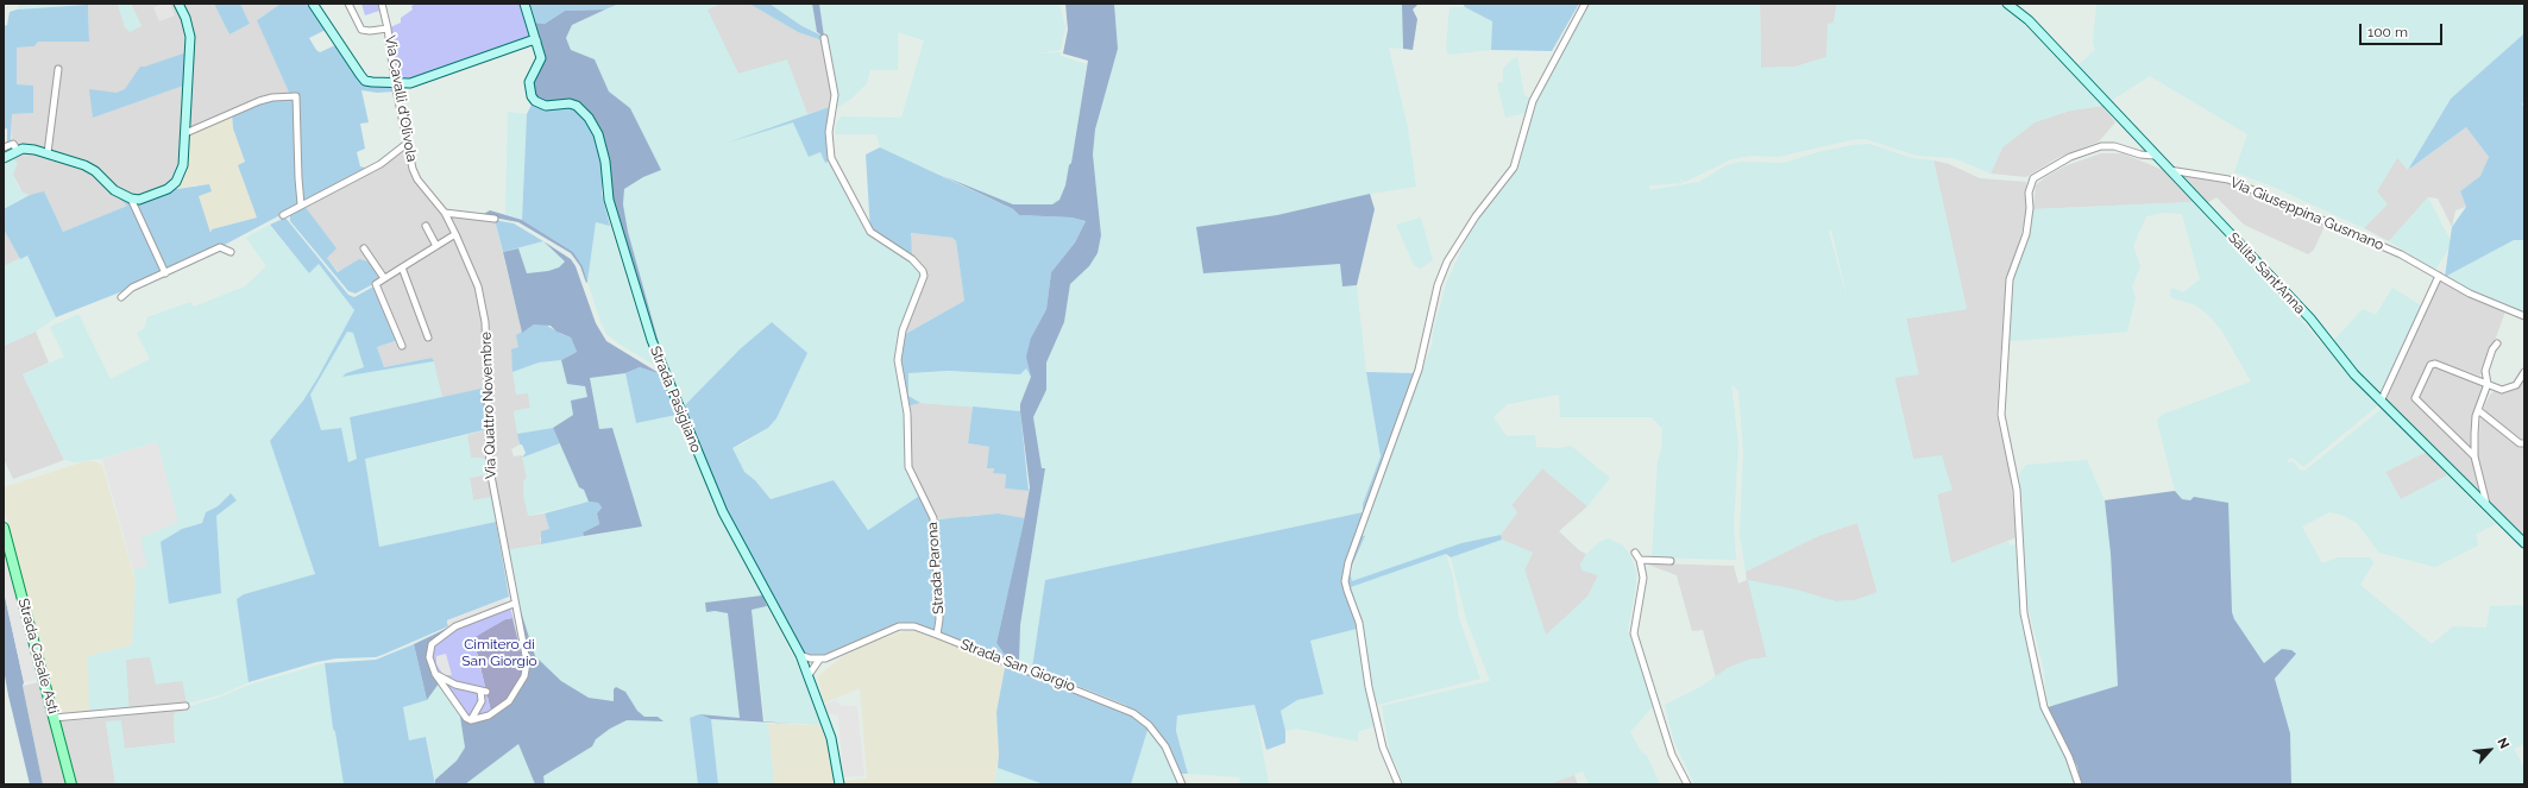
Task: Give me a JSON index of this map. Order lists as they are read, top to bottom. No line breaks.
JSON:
{"streets":{"main road":["Strada Casale Asti"],"street":["Via Cavalli d'Olivola","Via Giuseppina Gusmano","Salita Sant'Anna","Strada Pasigliano","Via Quattro Novembre","Strada Parona","Strada San Giorgio"]},"crossings":[["Via Cavalli d'Olivola","Via Quattro Novembre"],["Via Giuseppina Gusmano","Salita Sant'Anna"],["Strada Parona","Strada San Giorgio"]],"parks":["Cimitero di San Giorgio"],"scale_bar":"100 m","north":"top right"}
